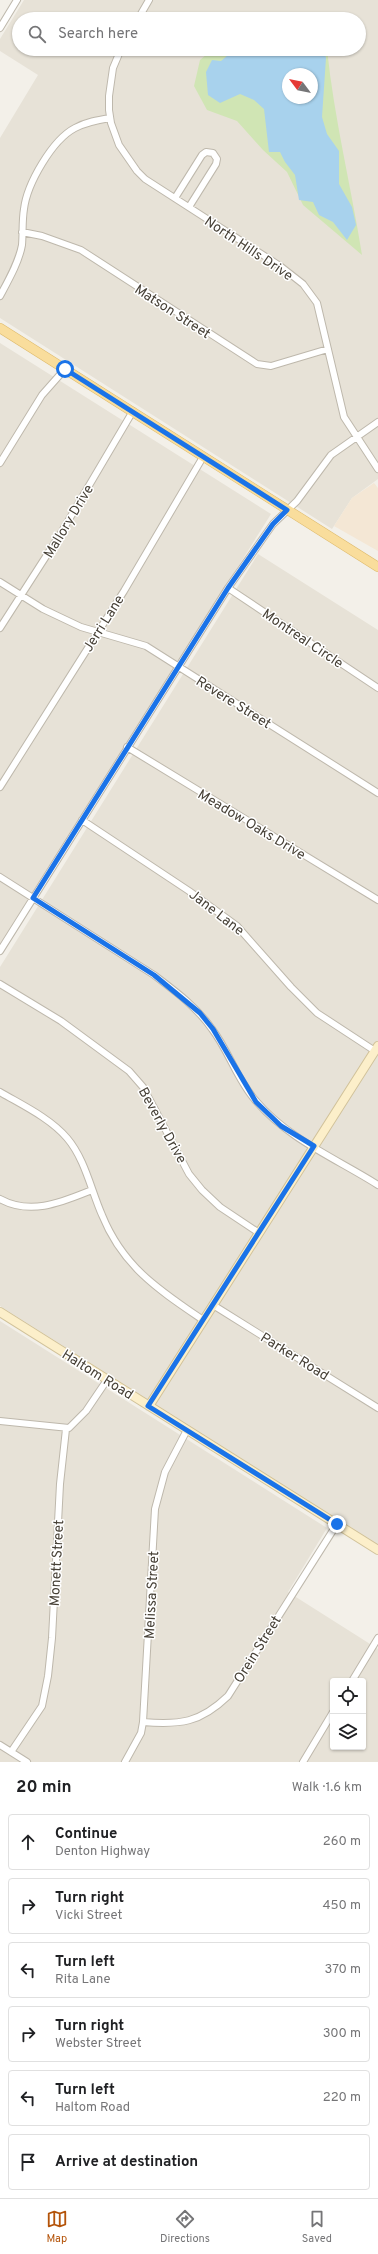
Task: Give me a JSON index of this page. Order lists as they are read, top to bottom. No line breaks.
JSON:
{"streets":{"main road":["Haltom Road"],"street":["North Hills Drive","Matson Street","Mallory Drive","Jerri Lane","Montreal Circle","Revere Street","Meadow Oaks Drive","Jane Lane","Beverly Drive","Parker Road","Monett Street","Melissa Street","Orein Street"]},"crossings":[["North Hills Drive","Matson Street"],["Mallory Drive","Revere Street"],["Jerri Lane","Revere Street"],["Haltom Road","Melissa Street"],["Haltom Road","Orein Street"],["Melissa Street","Orein Street"]],"north":"top left","page":{"search":"Search here","heading":["20 min","Walk · 1.6 km"],"list":[["Continue","Denton Highway","260 m"],["Turn right","Vicki Street","450 m"],["Turn left","Rita Lane","370 m"],["Turn right","Webster Street","300 m"],["Turn left","Haltom Road","220 m"],"Arrive at destination"],"nav":["Map","Directions","Saved"]}}
